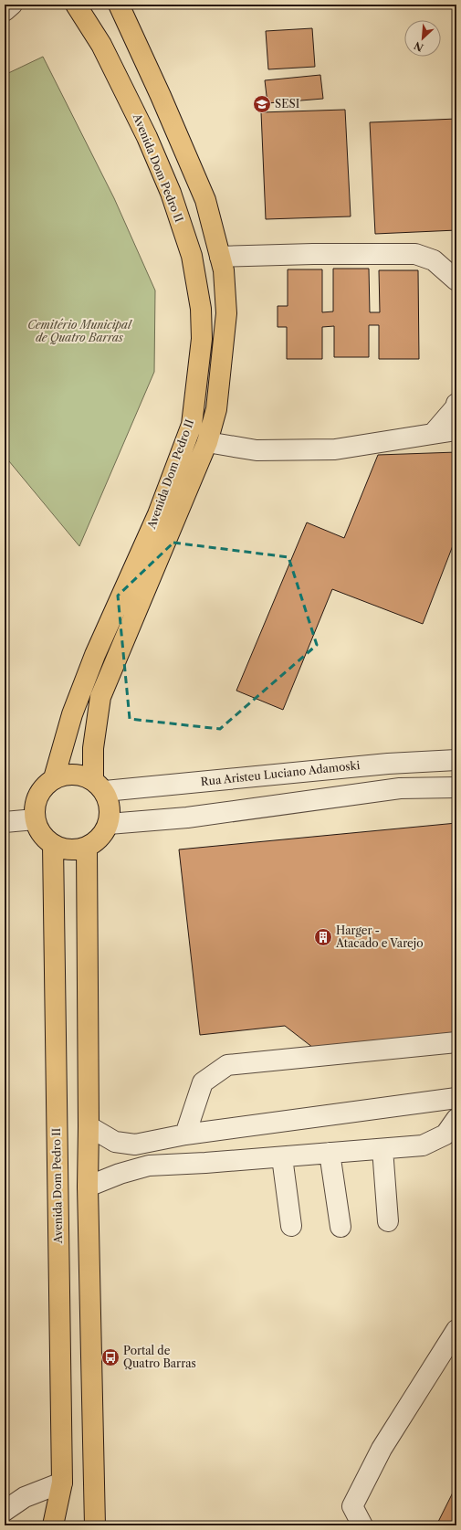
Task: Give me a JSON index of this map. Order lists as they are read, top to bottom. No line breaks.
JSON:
{"streets":{"main road":["Avenida Dom Pedro II"],"street":["Rua Aristeu Luciano Adamoski"]},"crossings":[["Avenida Dom Pedro II","Rua Aristeu Luciano Adamoski"]],"parks":["Cemitério Municipal de Quatro Barras"],"places":{"school or university":["SESI"],"building":["Harger - Atacado e Varejo"],"bus stop":["Portal de Quatro Barras"]},"north":"bottom left"}
